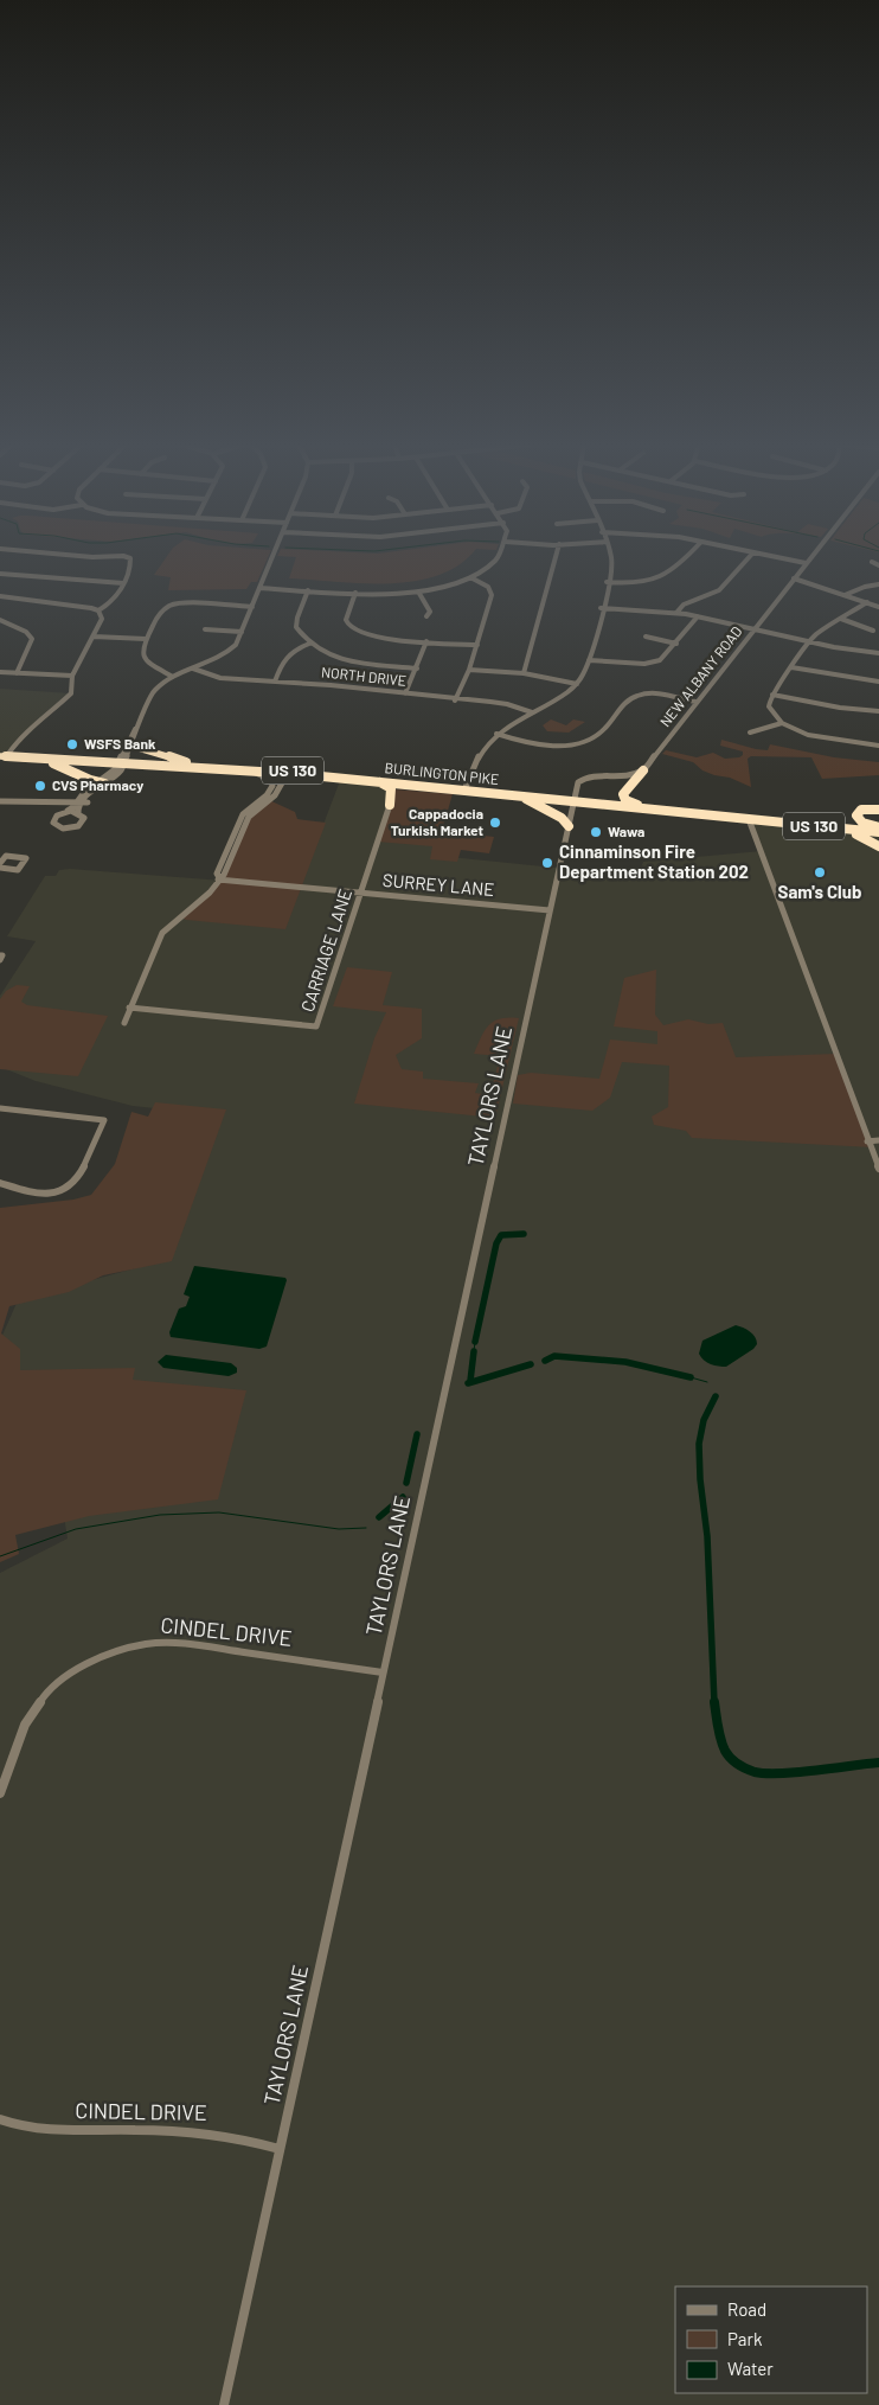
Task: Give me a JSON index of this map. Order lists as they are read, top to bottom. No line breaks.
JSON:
{"streets":{"highway":["US 130","BURLINGTON PIKE"],"street":["NORTH DRIVE","NEW ALBANY ROAD","SURREY LANE","CARRIAGE LANE","TAYLORS LANE","CINDEL DRIVE"]},"crossings":[["BURLINGTON PIKE","TAYLORS LANE"],["SURREY LANE","CARRIAGE LANE"],["SURREY LANE","TAYLORS LANE"],["TAYLORS LANE","CINDEL DRIVE"]],"places":["WSFS Bank","CVS Pharmacy","Cappadocia Turkish Market","Wawa","Cinnaminson Fire Department Station 202","Sam's Club"],"legend":["Road","Park","Water"]}
